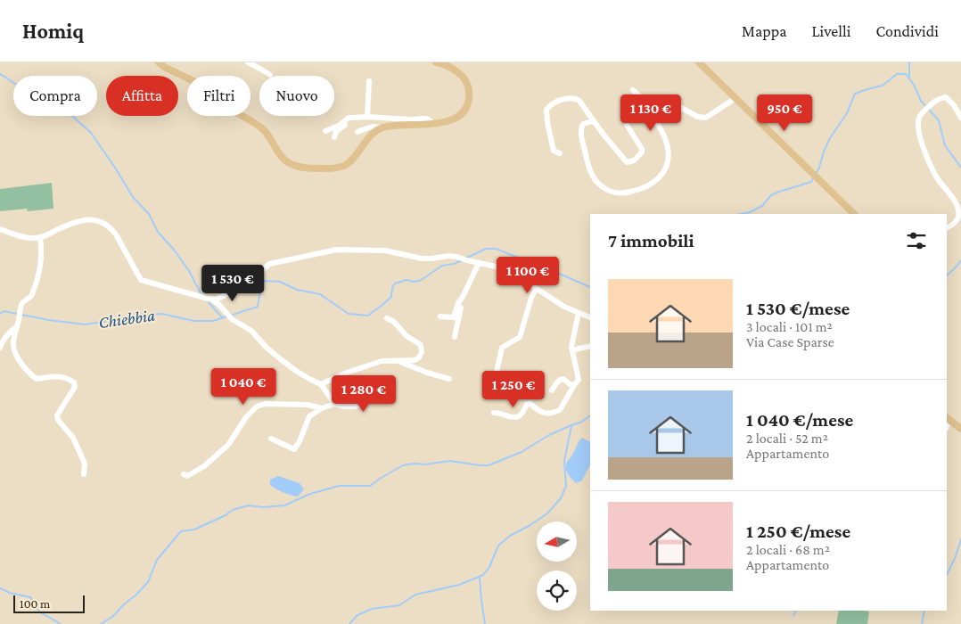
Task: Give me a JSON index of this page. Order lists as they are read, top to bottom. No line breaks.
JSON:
{"water":["Chiebbia"],"scale_bar":"100 m","north":"left","page":{"header":"Homiq","nav":["Mappa","Livelli","Condividi"],"chip":["Compra","Affitta","Filtri","Nuovo"],"price":["1 130 €","950 €","1 100 €","1 530 €","1 040 €","1 250 €","1 280 €"],"heading":"7 immobili","list":[{"name":"1 530 €/mese","note":"3 locali · 101 m² · Via Case Sparse"},{"name":"1 040 €/mese","note":"2 locali · 52 m² · Appartamento"},{"name":"1 250 €/mese","note":"2 locali · 68 m² · Appartamento"}],"scale":"100 m"}}
